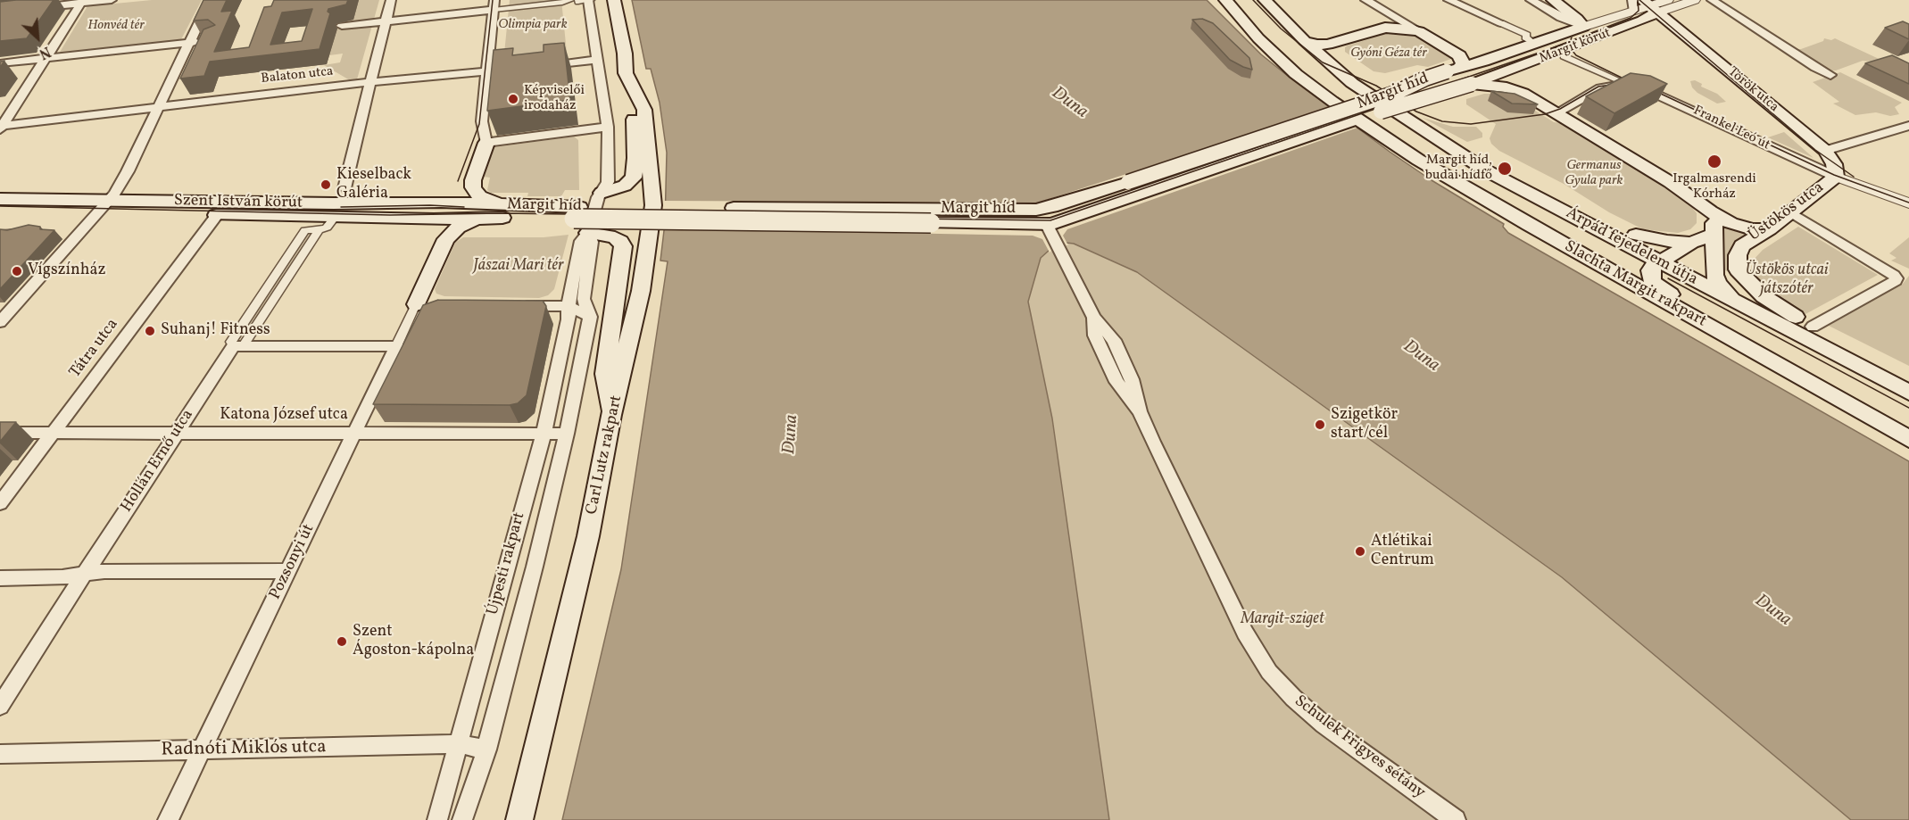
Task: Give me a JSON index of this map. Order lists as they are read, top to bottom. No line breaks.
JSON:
{"streets":{"main road":["Margit körút","Török utca","Margit híd","Szent István körút","Üstökös utca","Árpád fejedelem útja","Slachta Margit rakpart","Carl Lutz rakpart"],"street":["Balaton utca","Frankel Leó út","Tátra utca","Katona József utca","Hollán Ernő utca","Pozsonyi út","Újpesti rakpart","Schulek Frigyes sétány","Radnóti Miklós utca"]},"crossings":[["Margit körút","Török utca"],["Margit körút","Margit híd"],["Török utca","Frankel Leó út"],["Török utca","Üstökös utca"],["Margit híd","Szent István körút"],["Margit híd","Schulek Frigyes sétány"],["Frankel Leó út","Üstökös utca"],["Szent István körút","Tátra utca"],["Szent István körút","Hollán Ernő utca"],["Üstökös utca","Árpád fejedelem útja"],["Tátra utca","Katona József utca"],["Katona József utca","Hollán Ernő utca"],["Katona József utca","Pozsonyi út"],["Katona József utca","Újpesti rakpart"],["Pozsonyi út","Radnóti Miklós utca"],["Újpesti rakpart","Radnóti Miklós utca"]],"water":["Duna"],"parks":["Olimpia park","Honvéd tér","Gyóni Géza tér","Germanus Gyula park","Jászai Mari tér","Üstökös utcai játszótér","Margit-sziget"],"places":["Képviselői irodaház","Irgalmasrendi Kórház","Margit híd, budai hídfő","Kieselback Galéria","Vígszínház","Suhanj! Fitness","Szigetkör start/cél","Atlétikai Centrum","Szent Ágoston-kápolna"],"north":"bottom right"}
